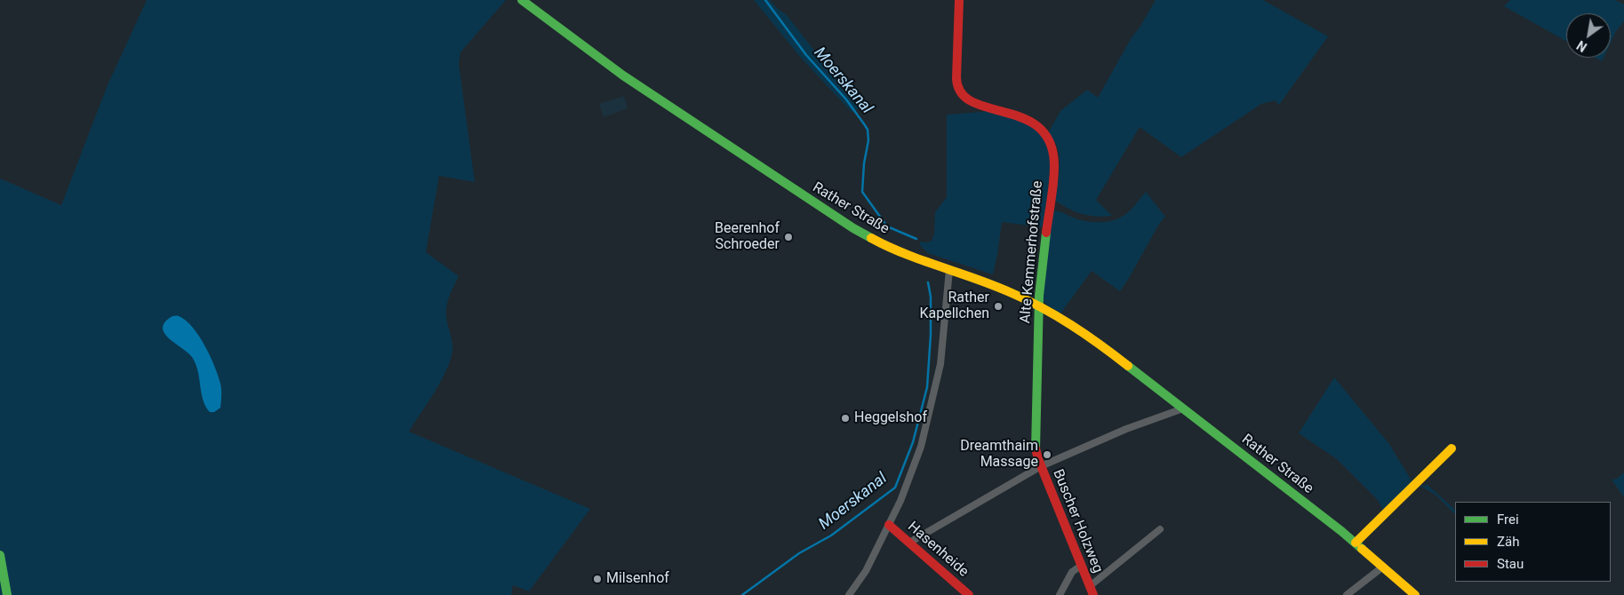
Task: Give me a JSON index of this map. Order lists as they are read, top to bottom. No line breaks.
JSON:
{"streets":{"street":["Rather Straße","Alte Kemmerhofstraße","Buscher Holzweg","Hasenheide"]},"crossings":[["Rather Straße","Alte Kemmerhofstraße"],["Alte Kemmerhofstraße","Buscher Holzweg"]],"water":["Moerskanal"],"places":["Beerenhof Schroeder","Rather Kapellchen","Heggelshof","Dreamthaim Massage","Milsenhof"],"legend":["Frei","Zäh","Stau"],"north":"bottom left"}
